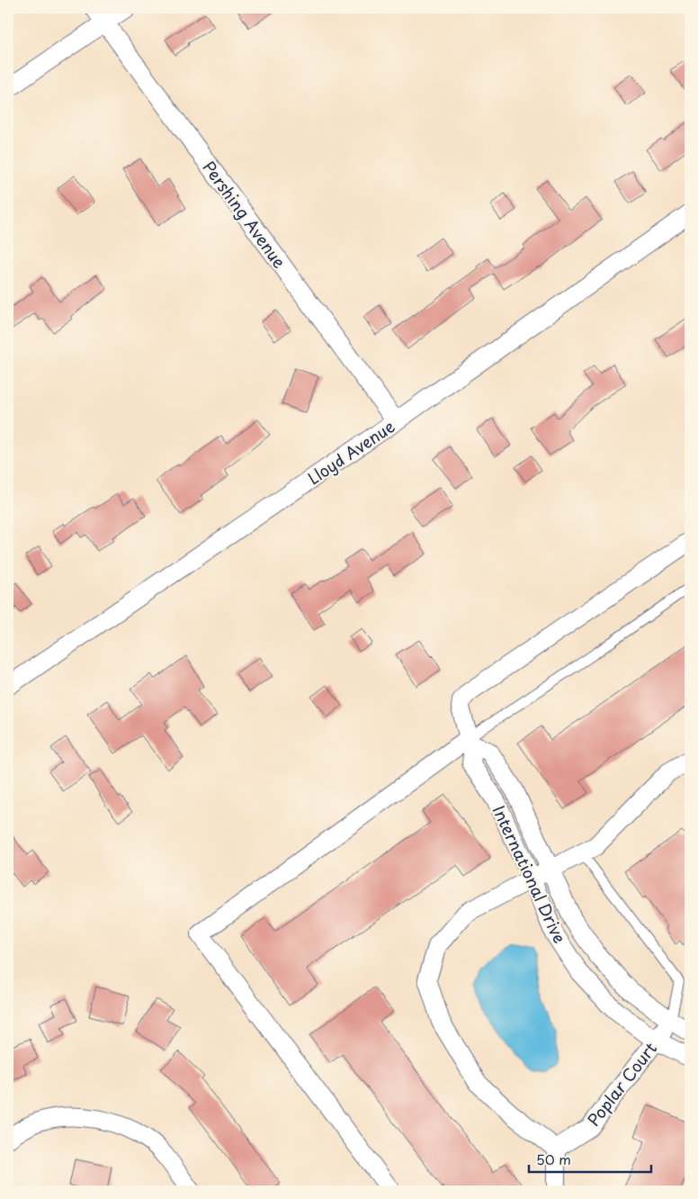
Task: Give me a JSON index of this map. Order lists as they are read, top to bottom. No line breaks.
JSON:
{"streets":{"street":["Pershing Avenue","Lloyd Avenue","International Drive","Poplar Court"]},"crossings":[["Pershing Avenue","Lloyd Avenue"],["International Drive","Poplar Court"]],"scale_bar":"50 m"}
